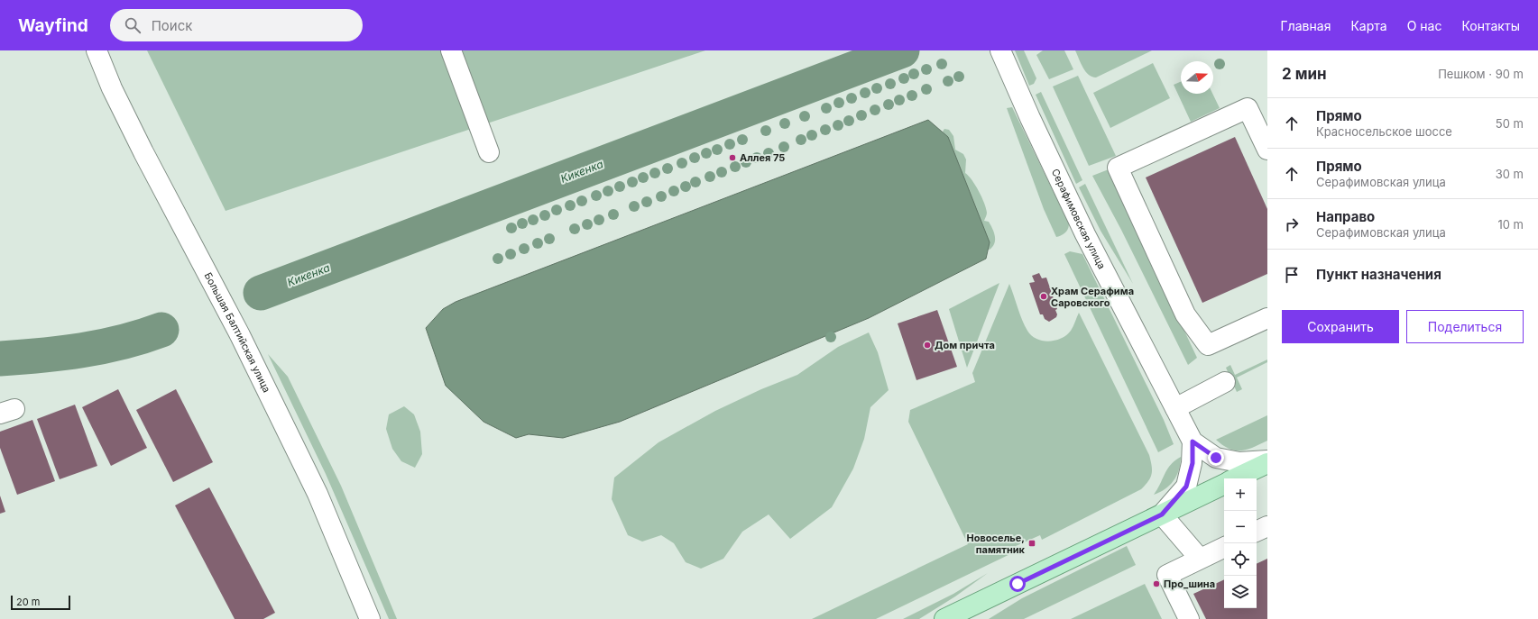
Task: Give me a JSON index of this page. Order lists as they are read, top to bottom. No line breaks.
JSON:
{"streets":{"street":["Серафимовская улица","Большая Балтийская улица"]},"water":["Кикенка"],"places":{"other":["Аллея 75","Храм Серафима Саровского","Дом причта","Про_шина"],"transit":["Новоселье, памятник"]},"scale_bar":"20 m","north":"right","page":{"header":"Wayfind","search":"Поиск","nav":["Главная","Карта","О нас","Контакты"],"heading":["2 мин","Пешком · 90 m"],"list":[["Прямо","Красносельское шоссе","50 m"],["Прямо","Серафимовская улица","30 m"],["Направо","Серафимовская улица","10 m"],"Пункт назначения"],"buttons":["Сохранить","Поделиться"],"map_buttons":["+","−"],"scale":"20 m"}}
